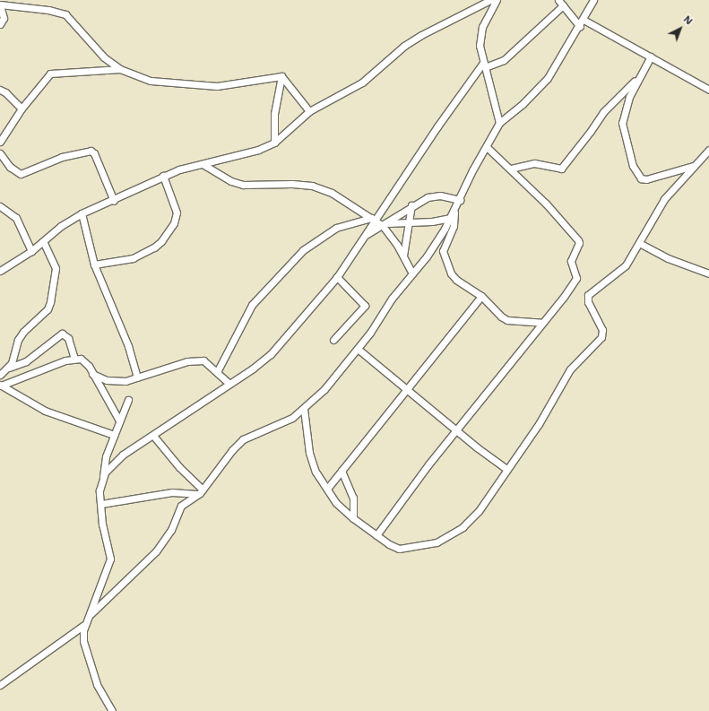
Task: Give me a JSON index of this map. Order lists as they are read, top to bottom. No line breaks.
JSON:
{"north":"top right"}
